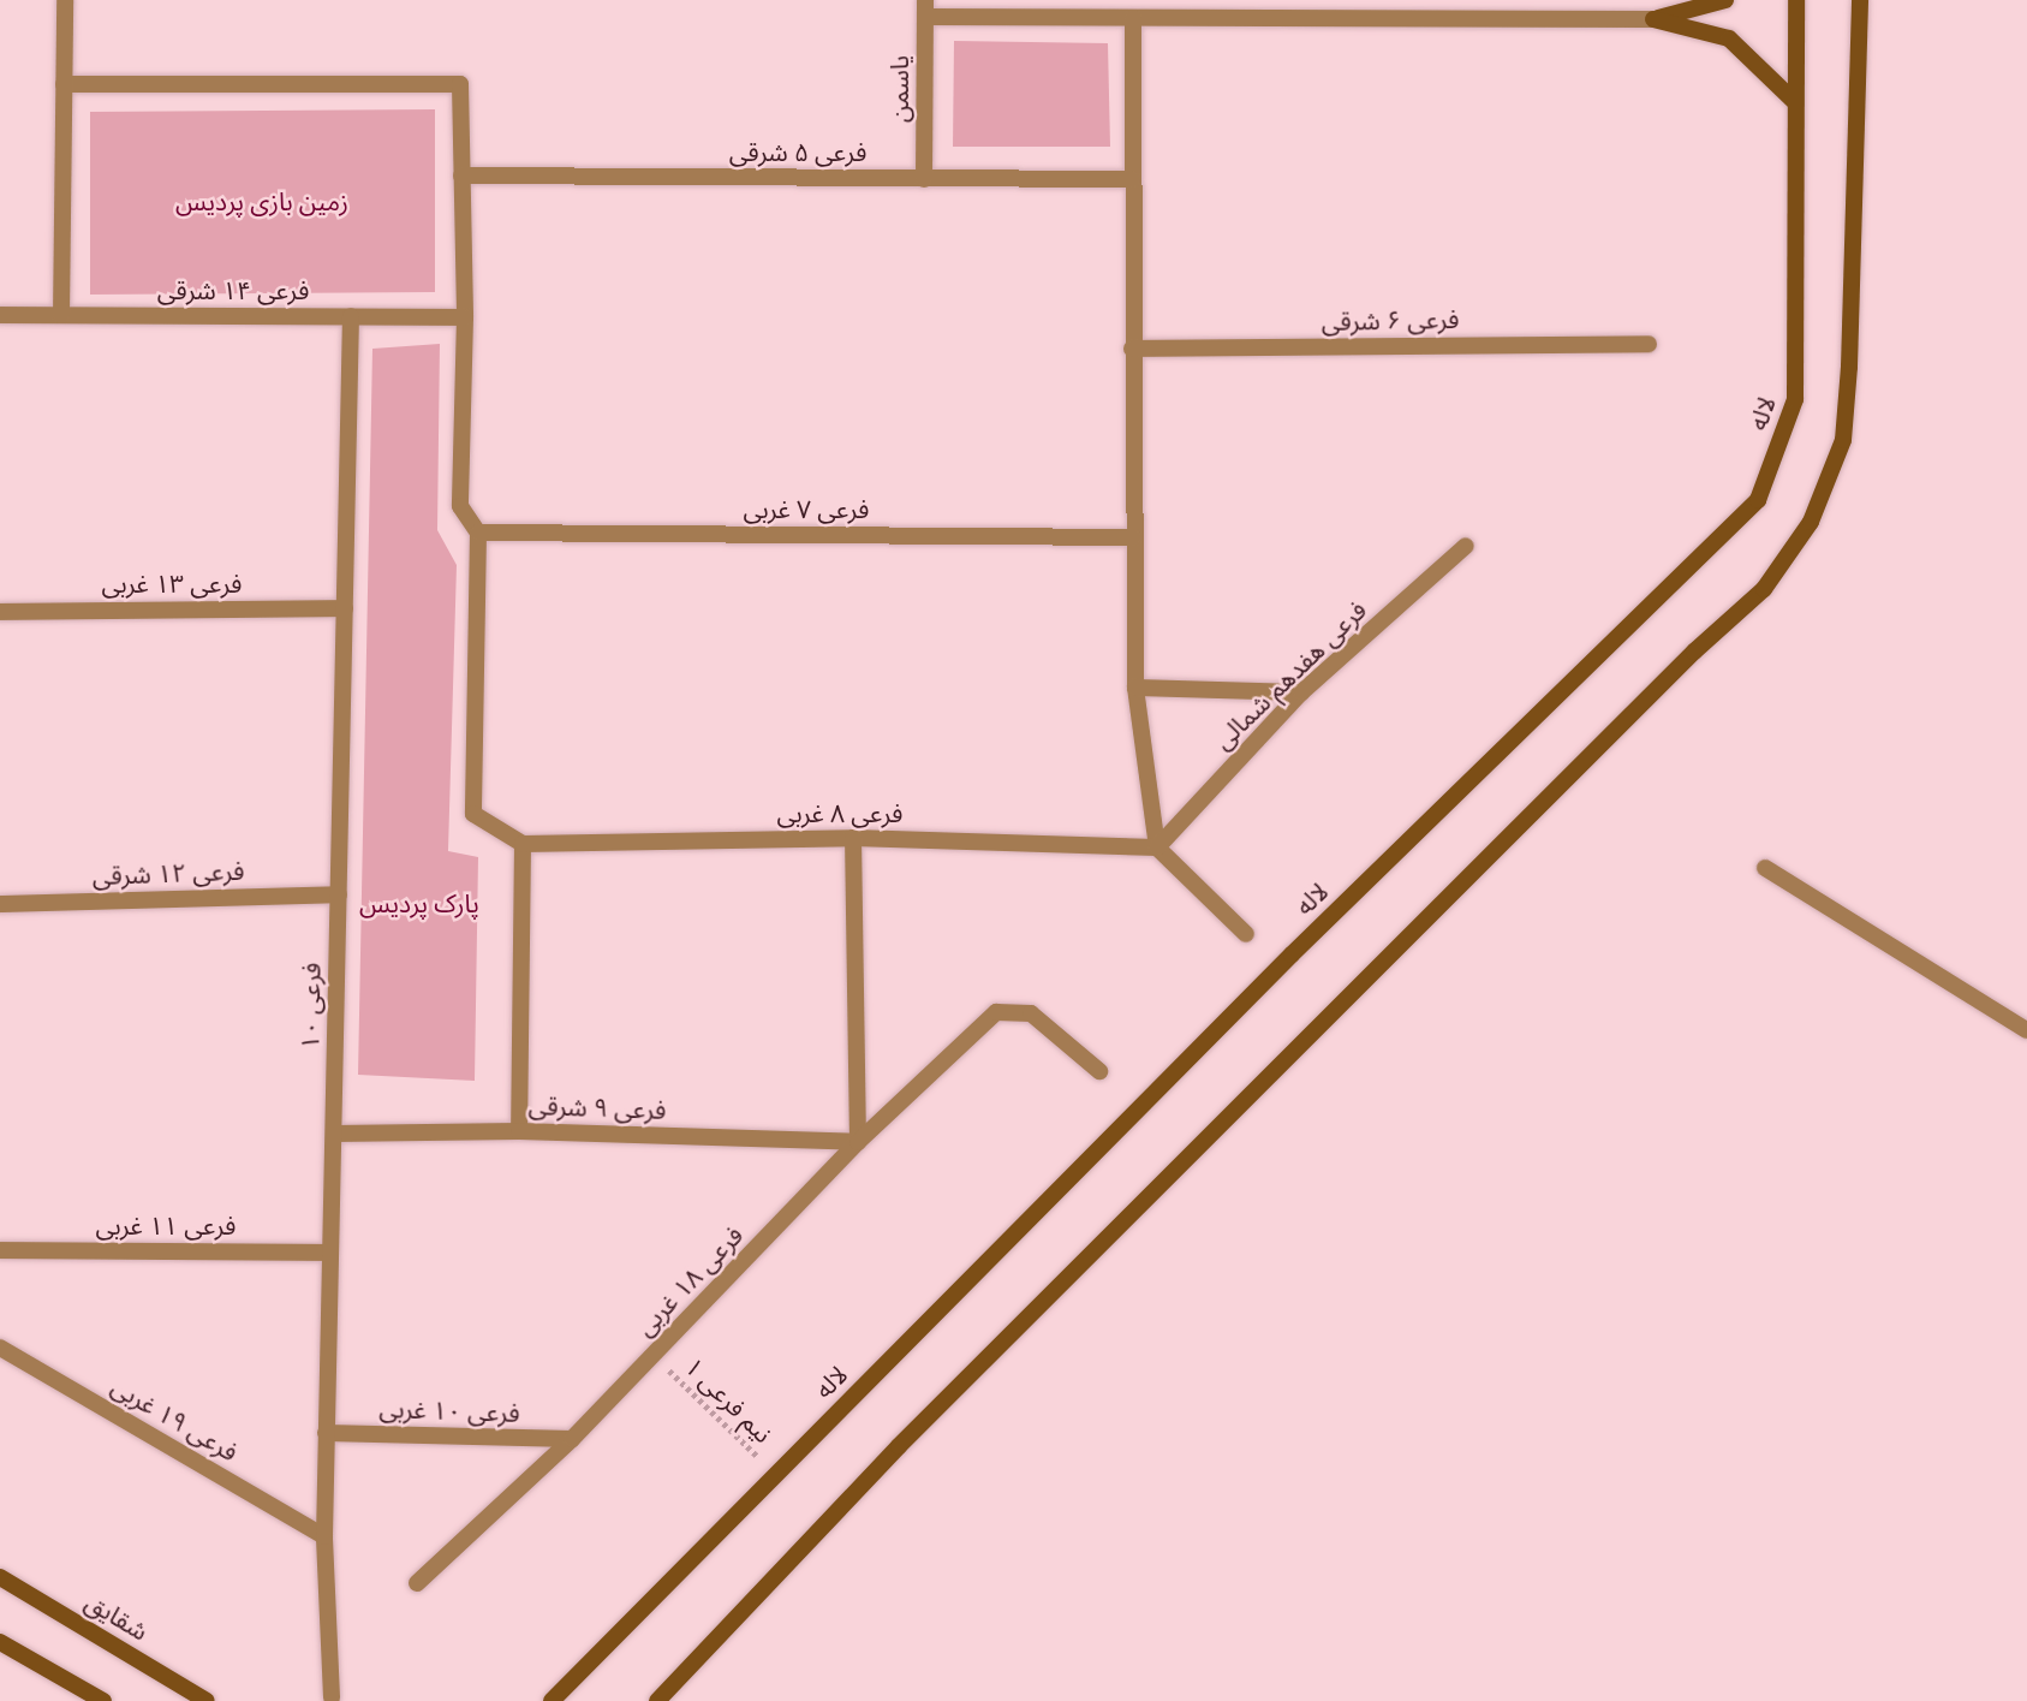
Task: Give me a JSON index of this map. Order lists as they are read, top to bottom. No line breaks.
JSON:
{"streets":{"street":["یاسمن","فرعی ۵ شرقی","فرعی ۱۴ شرقی","فرعی ۶ شرقی","لاله","فرعی ۷ غربی","فرعی ۱۳ غربی","فرعی هفدهم شمالی","فرعی ۸ غربی","فرعی ۱۲ شرقی","فرعی ۱۰","فرعی ۹ شرقی","فرعی ۱۱ غربی","فرعی ۱۸ غربی","فرعی ۱۰ غربی","فرعی ۱۹ غربی","شقایق"],"path":["نیم فرعی ۱"]},"crossings":[["یاسمن","فرعی ۵ شرقی"],["فرعی ۱۴ شرقی","فرعی ۱۰"],["لاله","نیم فرعی ۱"],["فرعی ۱۳ غربی","فرعی ۱۰"],["فرعی هفدهم شمالی","فرعی ۸ غربی"],["فرعی ۱۲ شرقی","فرعی ۱۰"],["فرعی ۱۰","فرعی ۹ شرقی"],["فرعی ۱۰","فرعی ۱۱ غربی"],["فرعی ۱۰","فرعی ۱۰ غربی"],["فرعی ۱۰","فرعی ۱۹ غربی"],["فرعی ۹ شرقی","فرعی ۱۸ غربی"],["فرعی ۱۸ غربی","نیم فرعی ۱"],["فرعی ۱۸ غربی","فرعی ۱۰ غربی"]],"parks":["زمین بازی پردیس","پارک پردیس"]}
